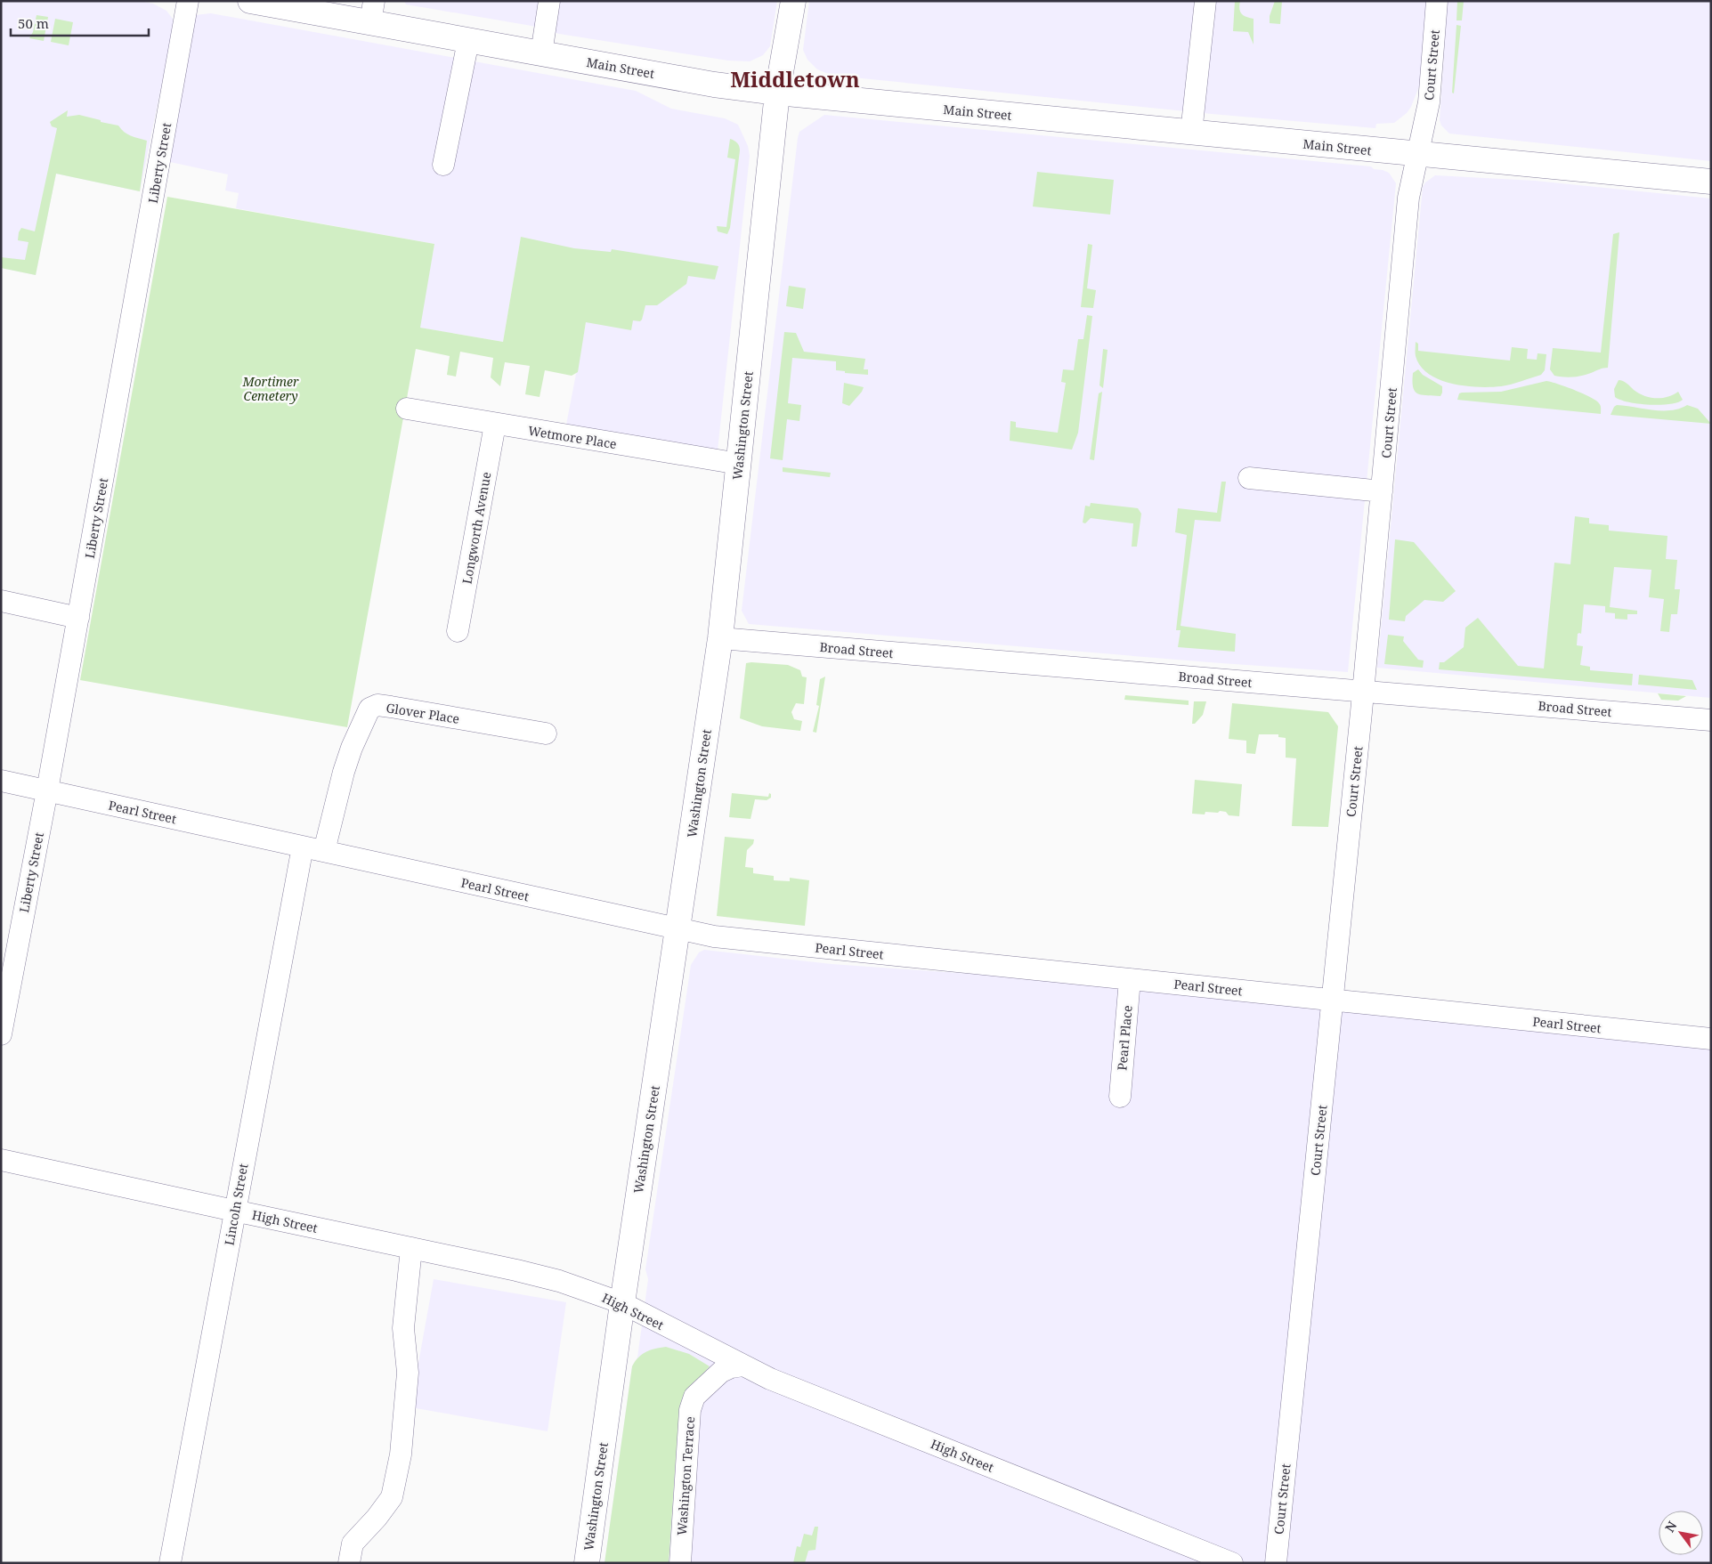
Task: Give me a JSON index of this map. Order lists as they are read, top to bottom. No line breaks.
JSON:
{"streets":{"main road":["Main Street","Washington Street"],"street":["Court Street","Liberty Street","Wetmore Place","Longworth Avenue","Broad Street","Glover Place","Pearl Street","Pearl Place","Lincoln Street","High Street","Washington Terrace"]},"crossings":[["Court Street","Main Street"],["Court Street","Broad Street"],["Court Street","Pearl Street"],["Main Street","Washington Street"],["Liberty Street","Pearl Street"],["Washington Street","Wetmore Place"],["Washington Street","Broad Street"],["Washington Street","Pearl Street"],["Washington Street","High Street"],["Wetmore Place","Longworth Avenue"],["Glover Place","Pearl Street"],["Pearl Street","Pearl Place"],["Pearl Street","Lincoln Street"],["Lincoln Street","High Street"],["High Street","Washington Terrace"]],"districts":["Middletown"],"parks":["Mortimer Cemetery"],"scale_bar":"50 m","north":"top left"}
